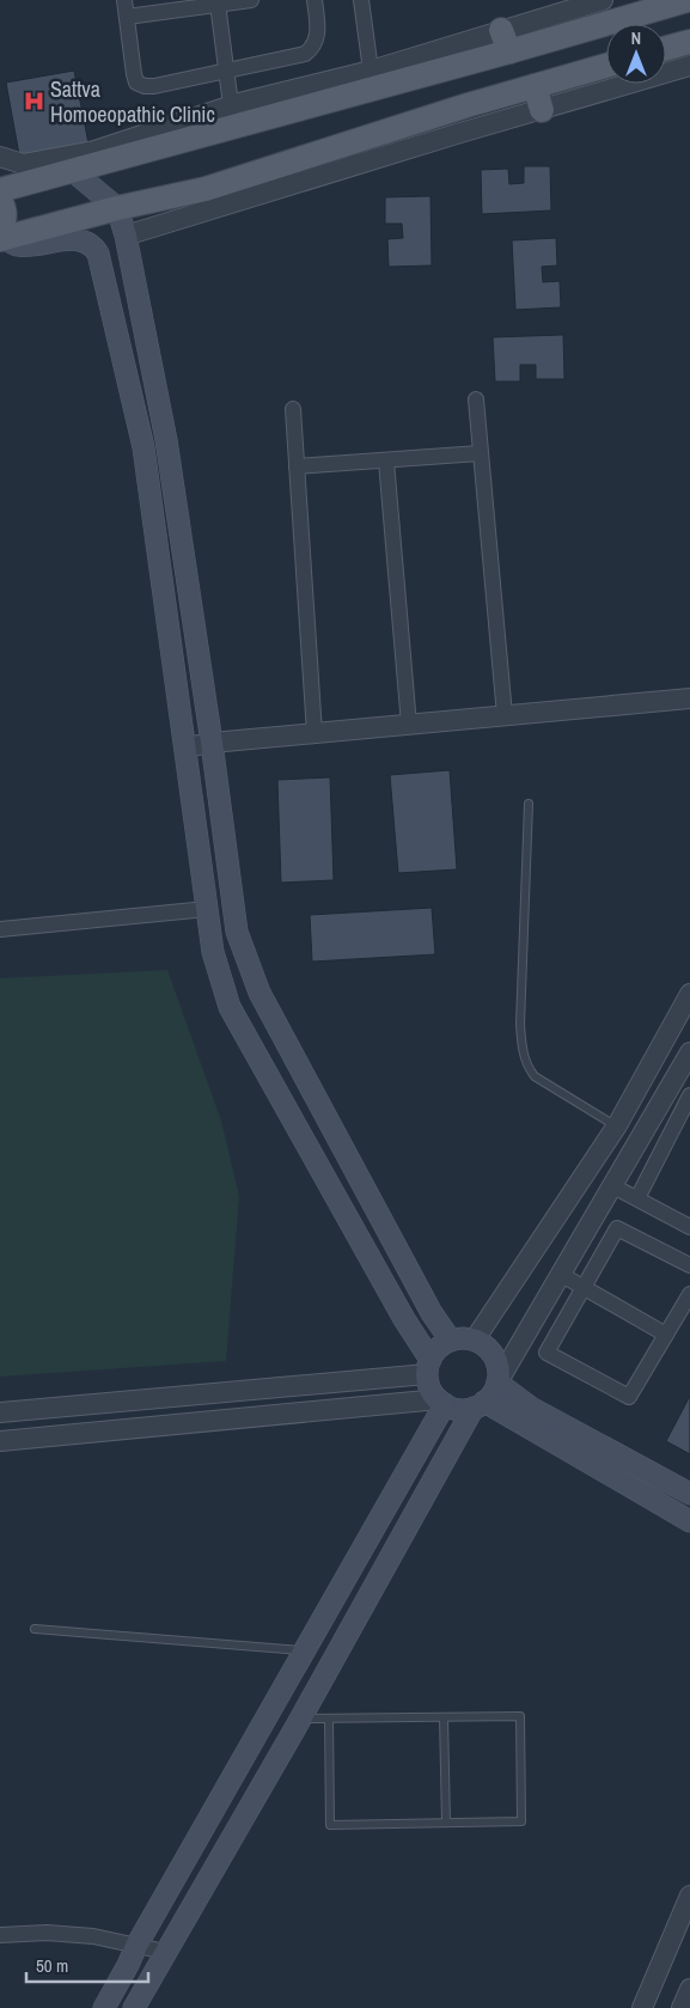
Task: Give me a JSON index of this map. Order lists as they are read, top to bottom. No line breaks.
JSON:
{"places":{"hospital":["Sattva Homoeopathic Clinic"]},"scale_bar":"50 m","north":"top"}
